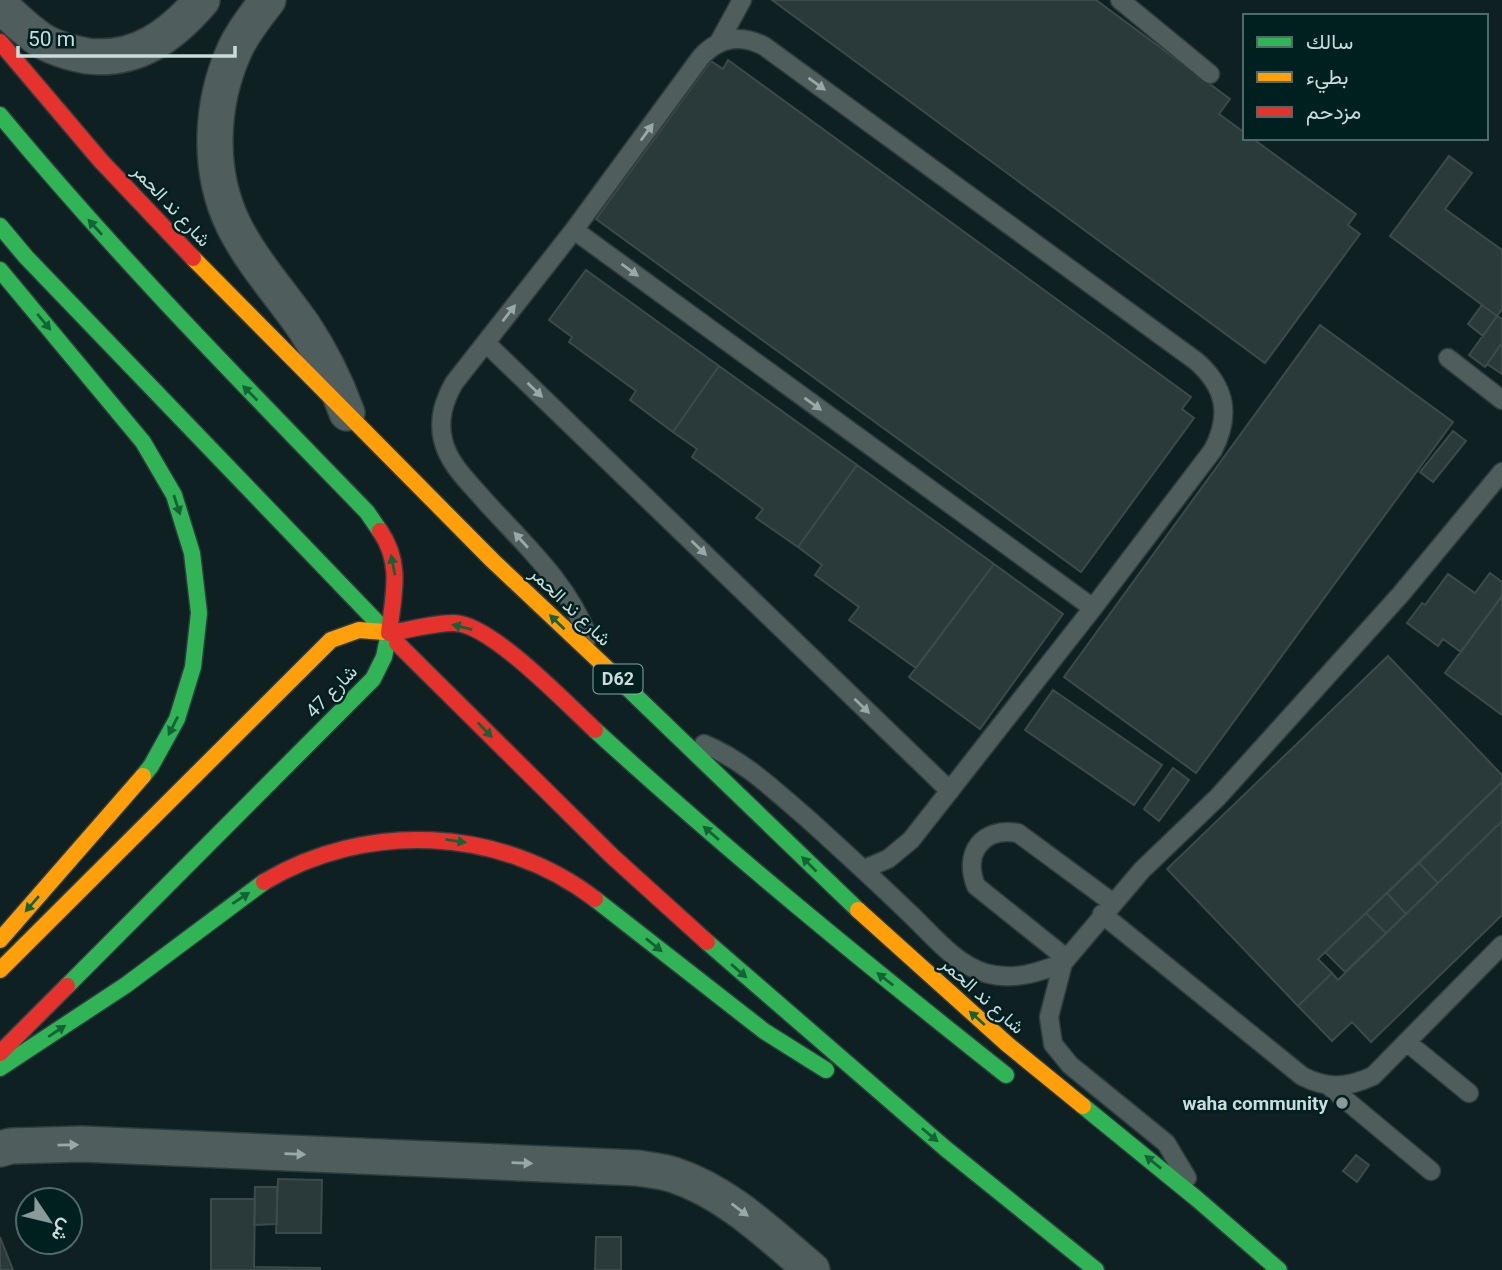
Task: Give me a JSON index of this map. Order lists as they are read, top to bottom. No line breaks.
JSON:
{"streets":{"main road":["شارع ند الحمر","D62","شارع 47"]},"places":["waha community"],"legend":["سالك","بطيء","مزدحم"],"scale_bar":"50 m","north":"bottom right"}
